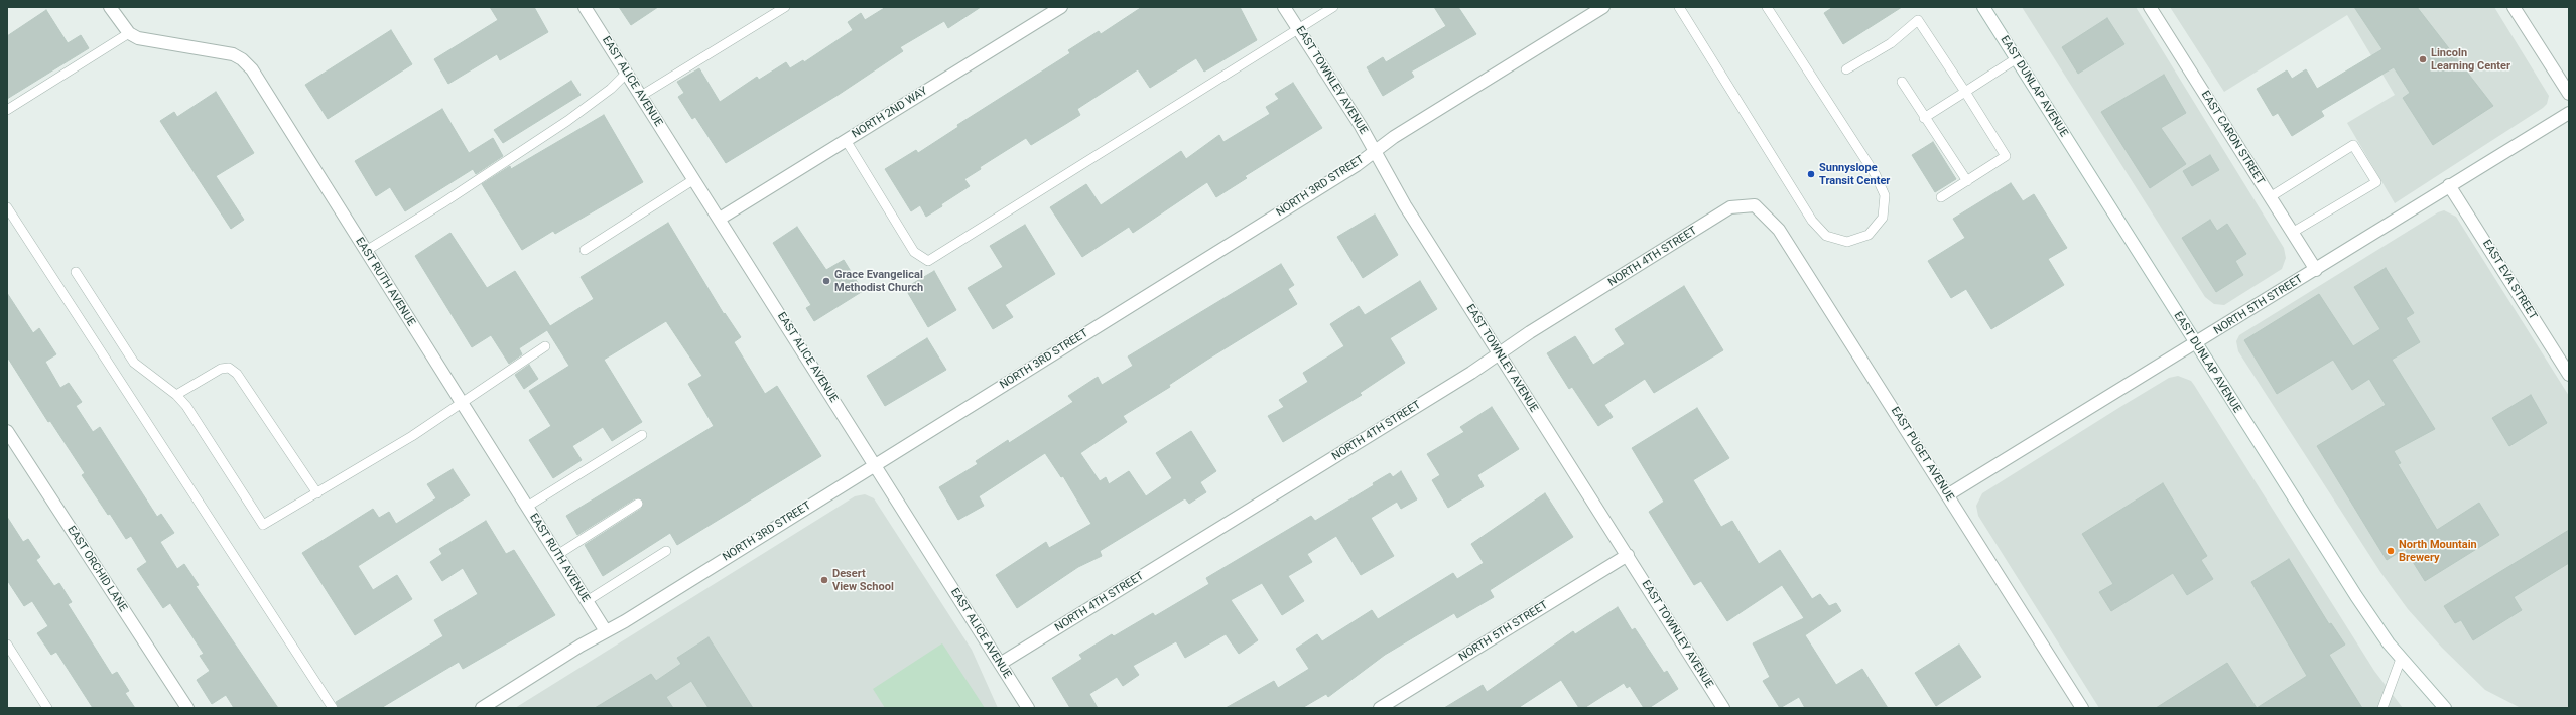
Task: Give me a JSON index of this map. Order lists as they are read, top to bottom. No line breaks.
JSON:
{"streets":{"street":["EAST TOWNLEY AVENUE","EAST ALICE AVENUE","EAST DUNLAP AVENUE","NORTH 2ND WAY","EAST CARON STREET","NORTH 3RD STREET","NORTH 4TH STREET","EAST EVA STREET","EAST RUTH AVENUE","NORTH 5TH STREET","EAST PUGET AVENUE","EAST ORCHID LANE"]},"crossings":[["EAST TOWNLEY AVENUE","NORTH 3RD STREET"],["EAST TOWNLEY AVENUE","NORTH 4TH STREET"],["EAST TOWNLEY AVENUE","NORTH 5TH STREET"],["EAST ALICE AVENUE","NORTH 2ND WAY"],["EAST ALICE AVENUE","NORTH 3RD STREET"],["EAST ALICE AVENUE","NORTH 4TH STREET"],["EAST DUNLAP AVENUE","NORTH 5TH STREET"],["EAST CARON STREET","NORTH 5TH STREET"],["NORTH 3RD STREET","EAST RUTH AVENUE"],["NORTH 4TH STREET","EAST PUGET AVENUE"],["EAST EVA STREET","NORTH 5TH STREET"],["NORTH 5TH STREET","EAST PUGET AVENUE"]],"places":["Lincoln Learning Center","Sunnyslope Transit Center","Grace Evangelical Methodist Church","North Mountain Brewery","Desert View School"]}
